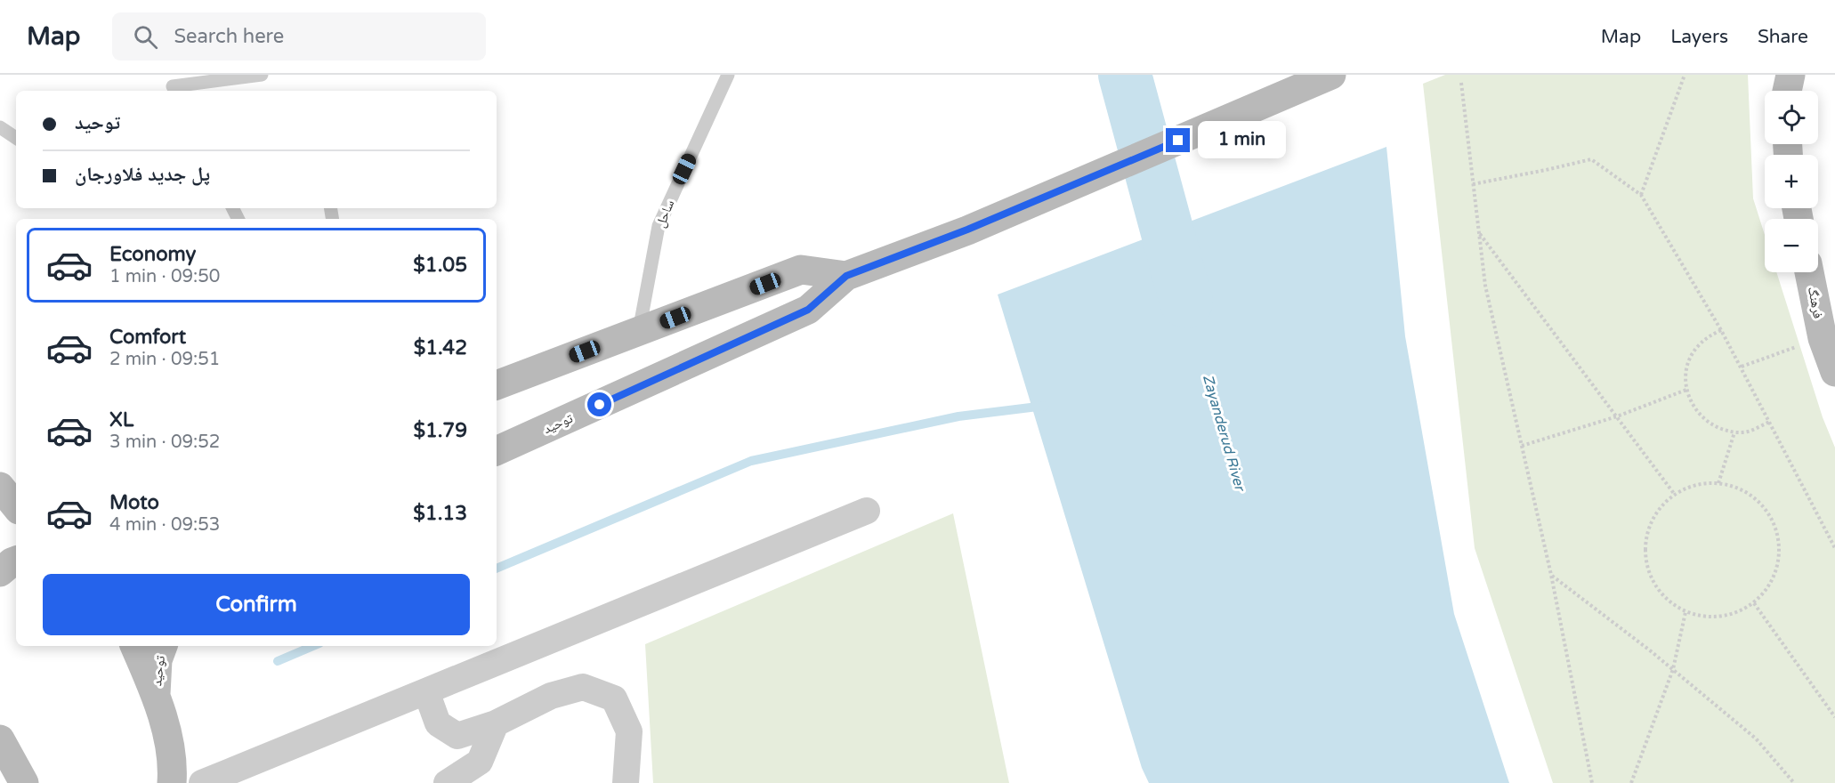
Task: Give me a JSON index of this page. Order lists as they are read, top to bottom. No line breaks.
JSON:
{"streets":{"main road":["فرهنگ","توحید"],"lane":["ساحل"]},"crossings":[["ساحل","توحید"]],"water":["Zayanderud River"],"page":{"header":"Map","search":"Search here","nav":["Map","Layers","Share"],"map_buttons":["+","−"],"banner":["توحید","پل جدید فلاورجان"],"bubble":"1 min","list":[{"name":"Economy","note":"1 min · 09:50","value":"$1.05"},{"name":"Comfort","note":"2 min · 09:51","value":"$1.42"},{"name":"XL","note":"3 min · 09:52","value":"$1.79"},{"name":"Moto","note":"4 min · 09:53","value":"$1.13"}],"buttons":"Confirm"}}
